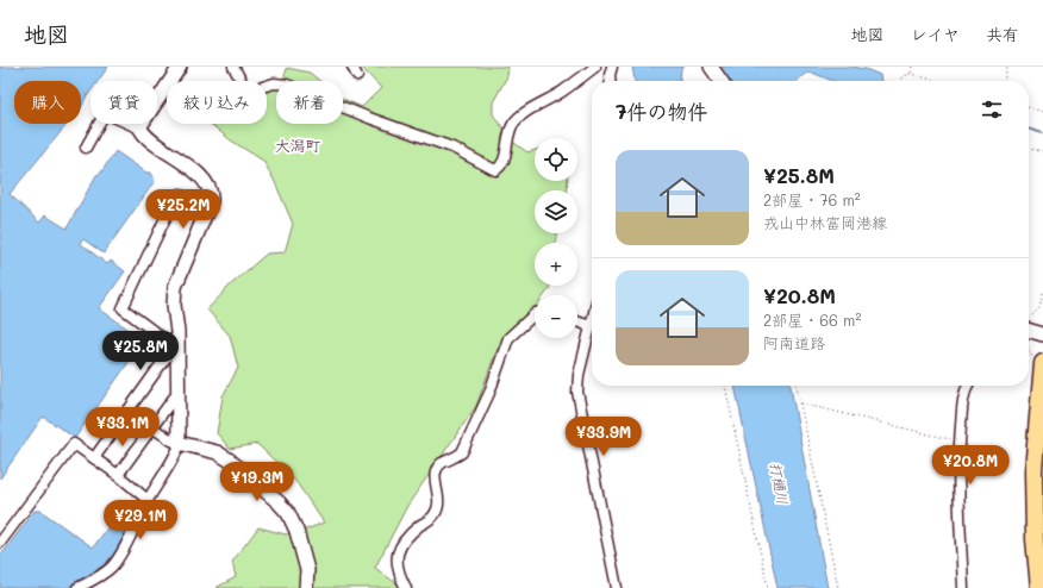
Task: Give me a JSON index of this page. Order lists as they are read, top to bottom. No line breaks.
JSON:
{"districts":["大潟町"],"water":["打樋川"],"page":{"header":"地図","nav":["地図","レイヤ","共有"],"chip":["購入","賃貸","絞り込み","新着"],"heading":"7件の物件","map_buttons":["+","−"],"list":[{"name":"¥25.8M","note":"2部屋 · 76 m² · 戎山中林富岡港線"},{"name":"¥20.8M","note":"2部屋 · 66 m² · 阿南道路"}],"price":["¥25.2M","¥25.8M","¥33.1M","¥33.9M","¥20.8M","¥19.3M","¥29.1M"]}}
